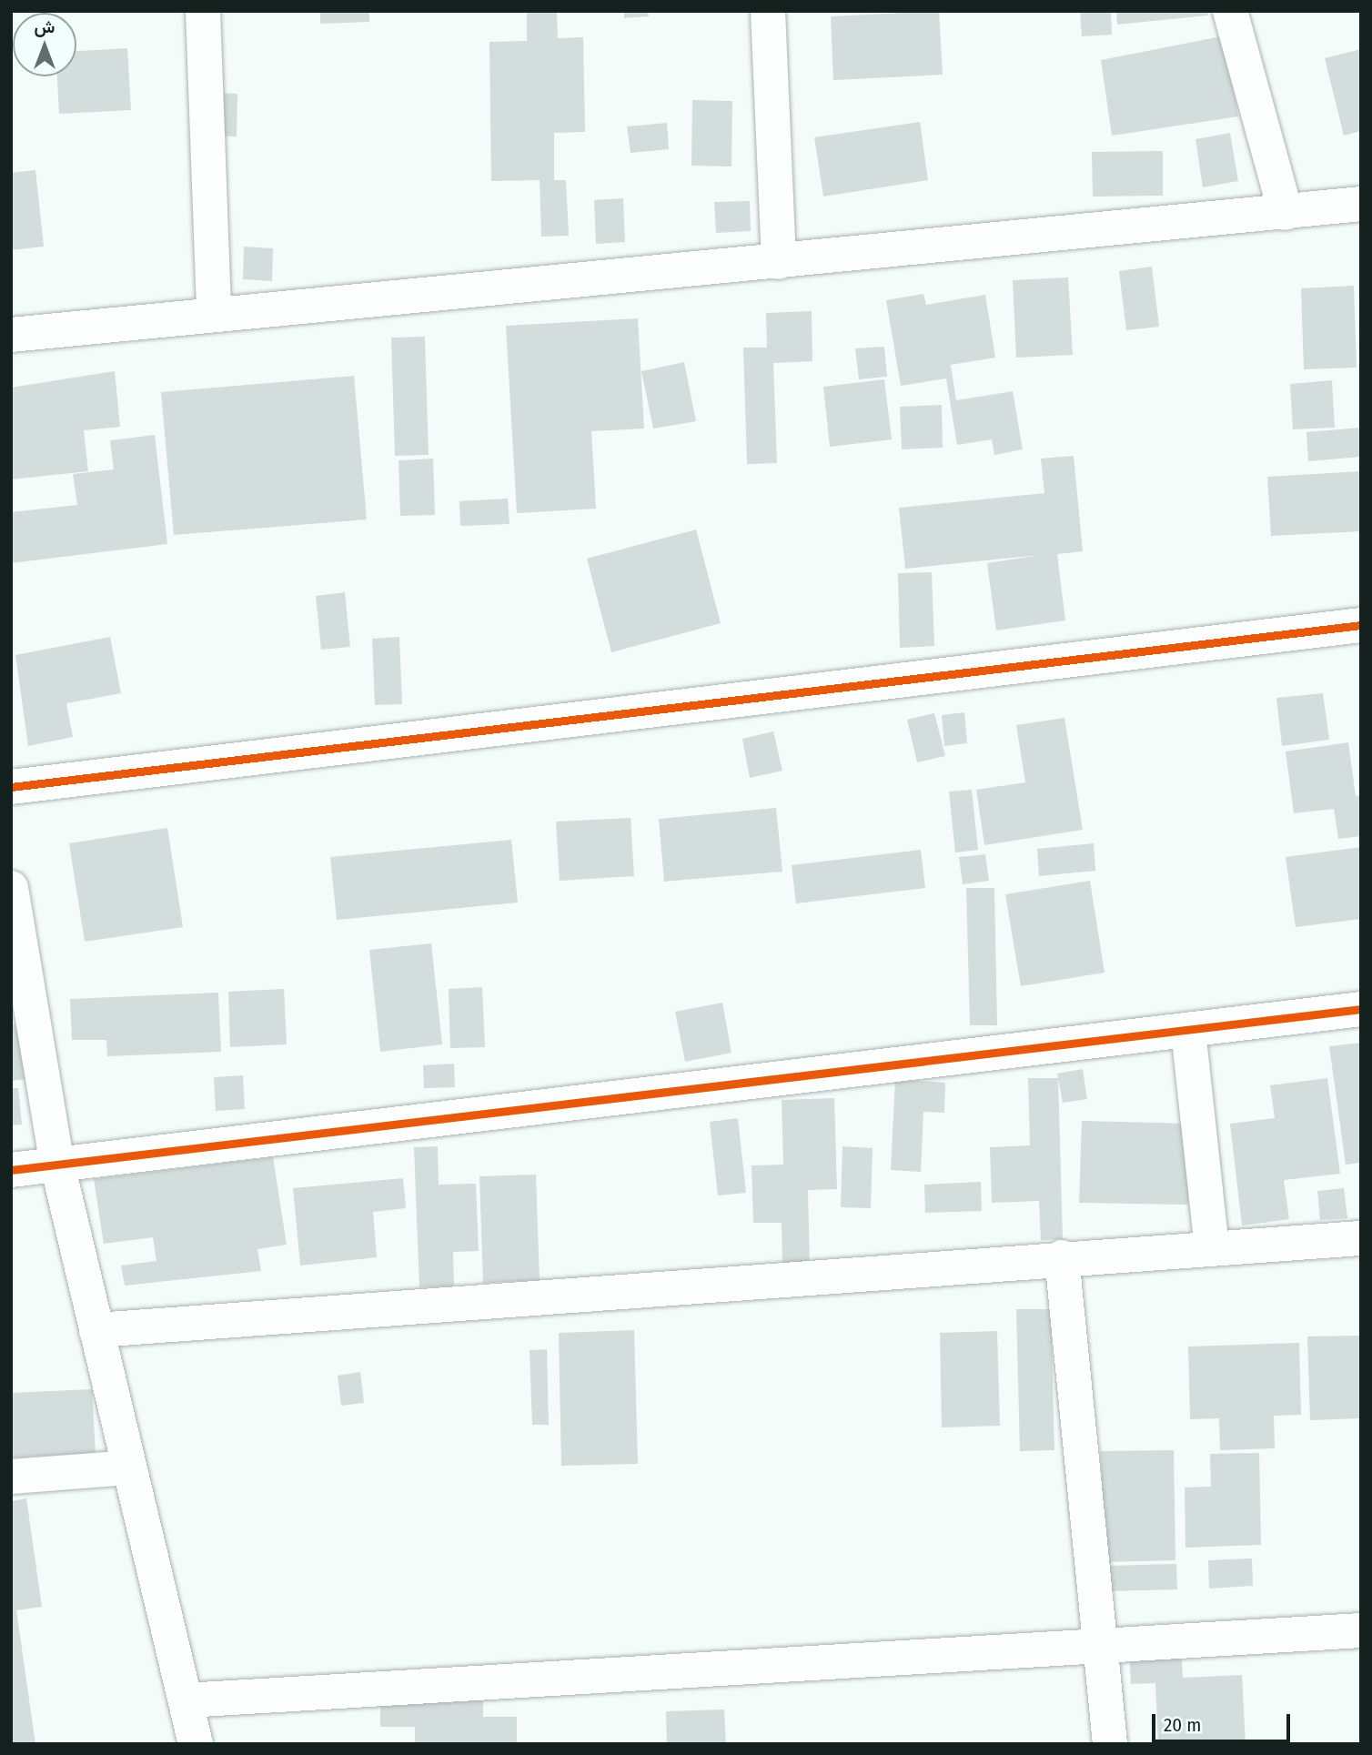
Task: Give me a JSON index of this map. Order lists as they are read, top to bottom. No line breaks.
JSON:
{"scale_bar":"20 m","north":"top"}
